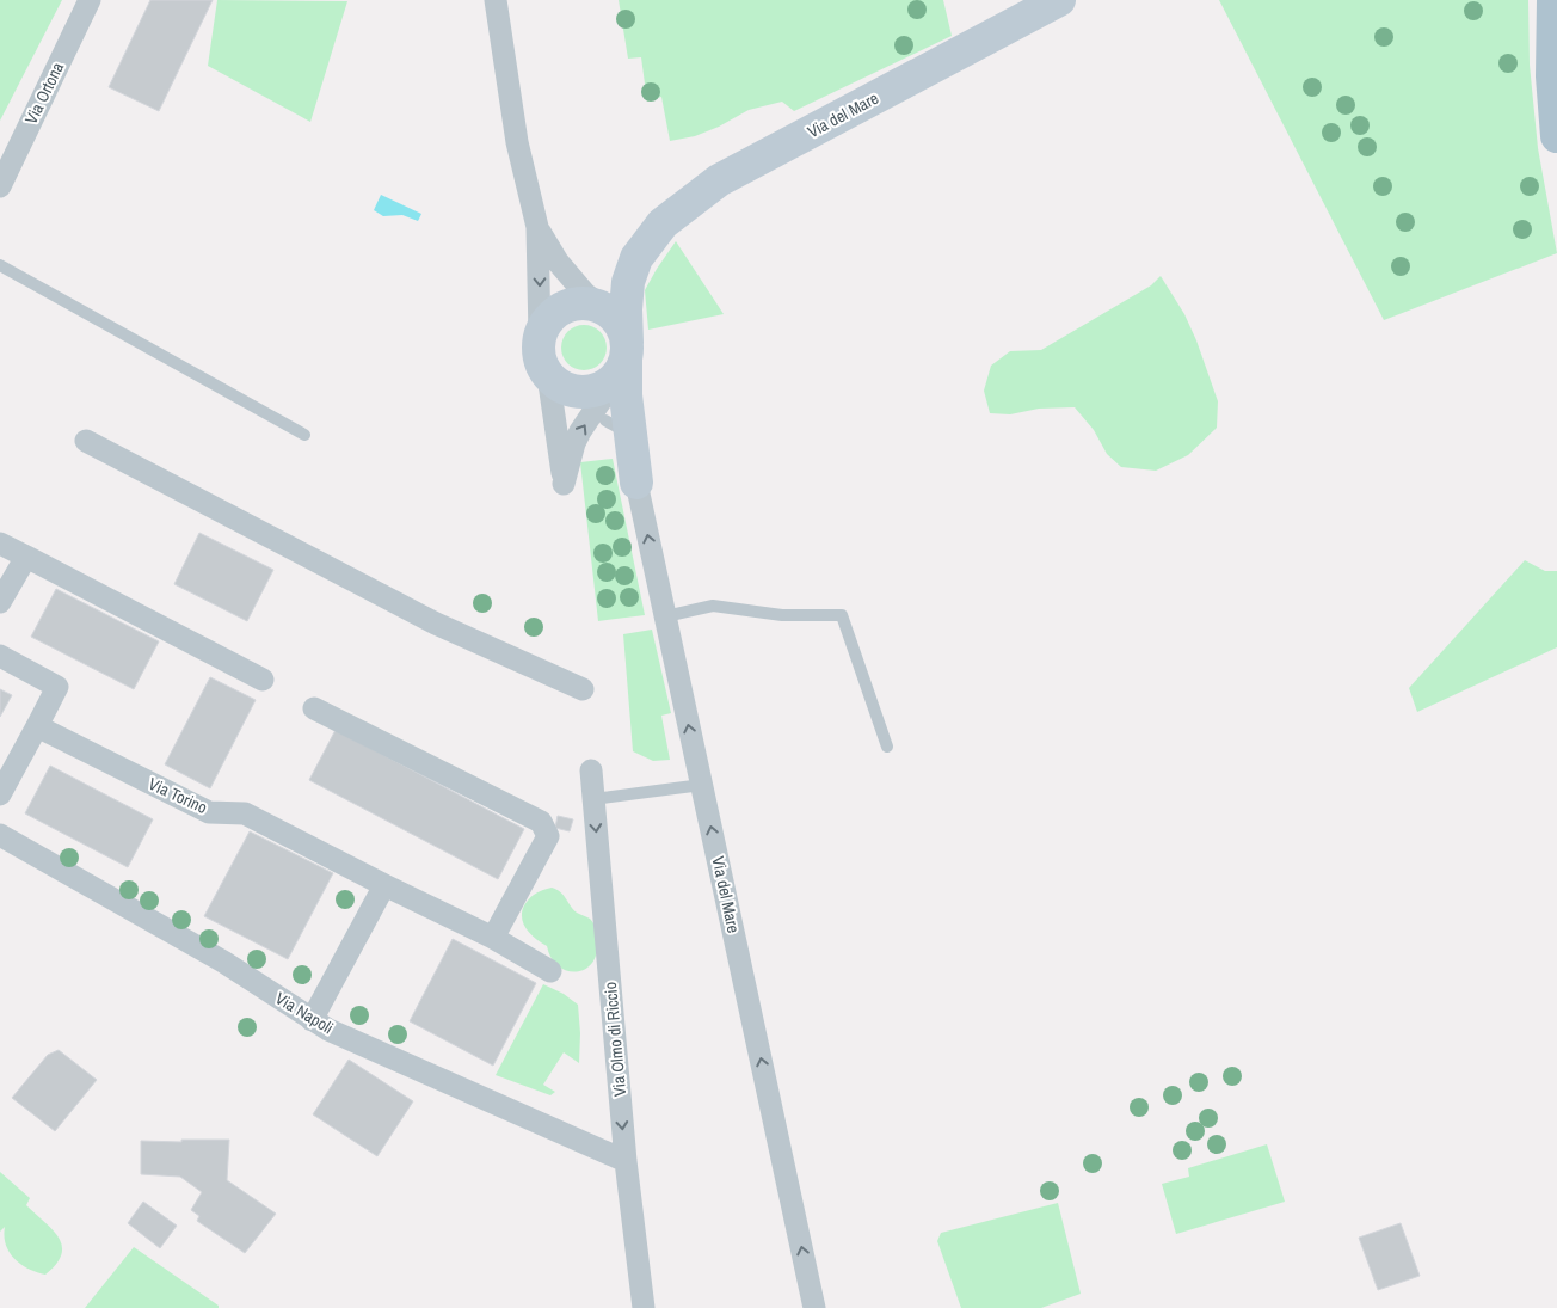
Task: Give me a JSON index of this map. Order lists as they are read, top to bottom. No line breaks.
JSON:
{"streets":{"street":["Via Ortona","Via del Mare","Via Torino","Via Napoli","Via Olmo di Riccio"]},"crossings":[["Via Napoli","Via Olmo di Riccio"]],"one_way":["Via del Mare","Via Olmo di Riccio"]}
